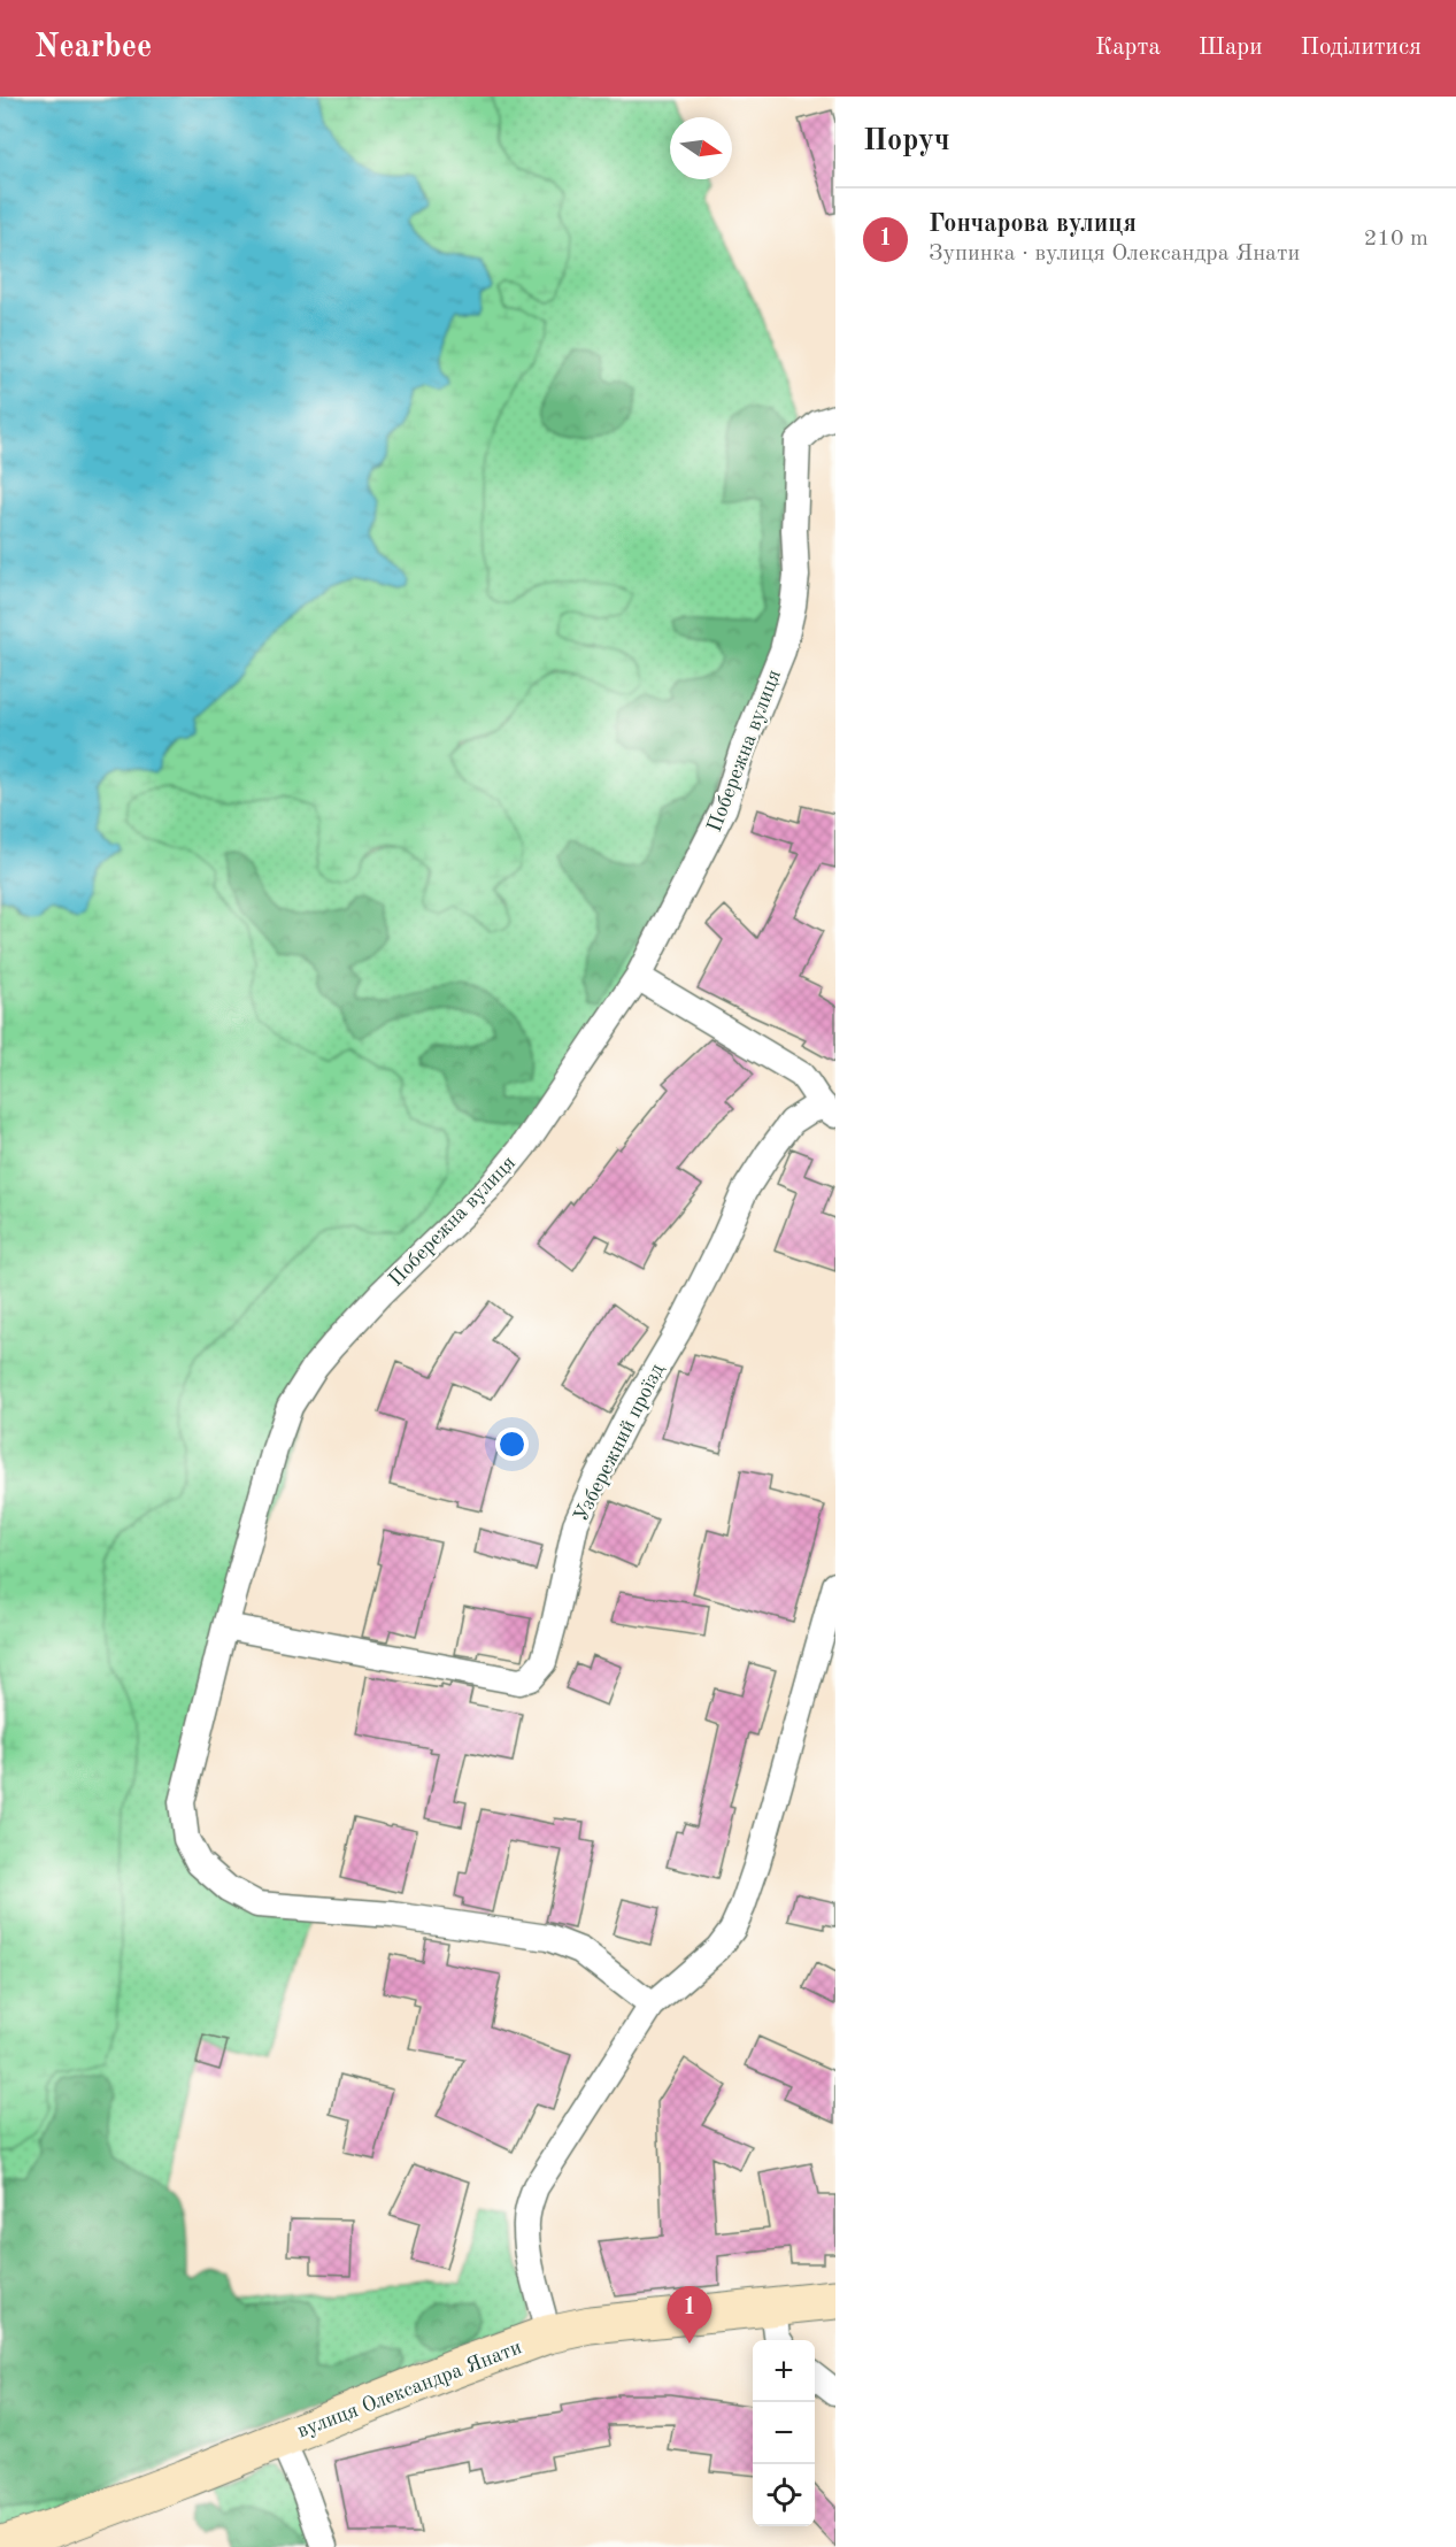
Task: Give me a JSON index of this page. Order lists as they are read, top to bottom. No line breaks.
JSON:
{"streets":{"street":["Побережна вулиця","Узбережний проїзд","вулиця Олександра Янати"]},"crossings":[["Побережна вулиця","Узбережний проїзд"]],"north":"right","page":{"header":"Nearbee","nav":["Карта","Шари","Поділитися"],"heading":"Поруч","list":[{"mark":"1","name":"Гончарова вулиця","note":"Зупинка · вулиця Олександра Янати","value":"210 m"}],"pins":"1","map_buttons":["+","−"]}}
